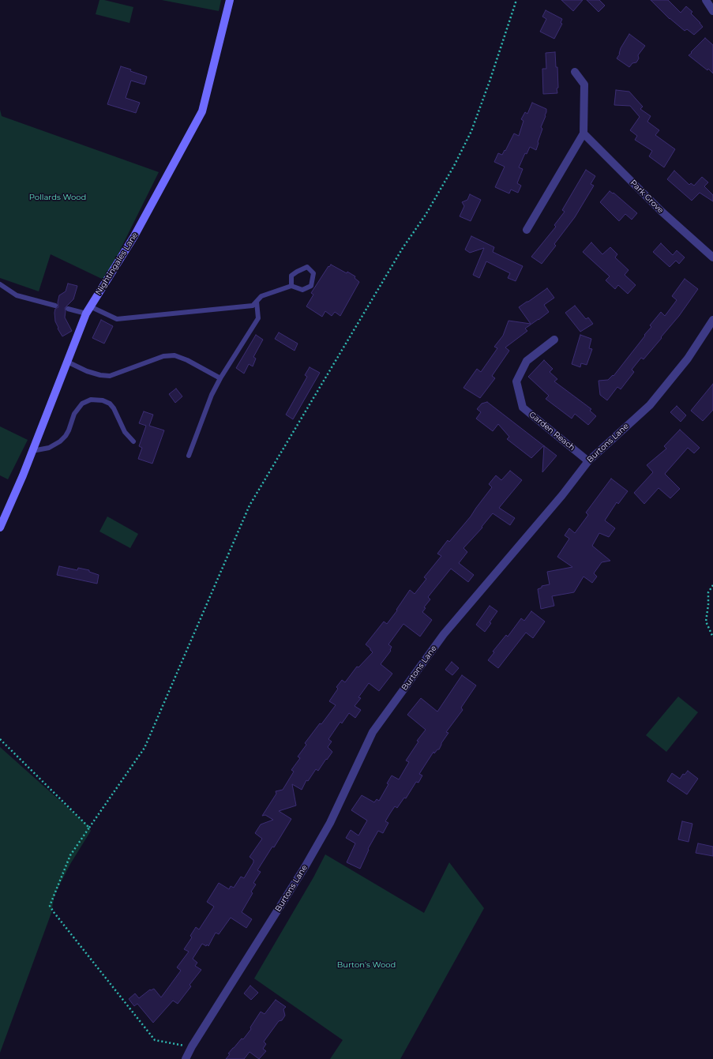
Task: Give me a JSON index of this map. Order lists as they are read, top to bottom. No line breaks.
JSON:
{"streets":{"main road":["Nightingales Lane"],"street":["Park Grove","Garden Reach","Burtons Lane"]},"crossings":[["Garden Reach","Burtons Lane"]],"parks":["Pollards Wood","Burton's Wood"]}
